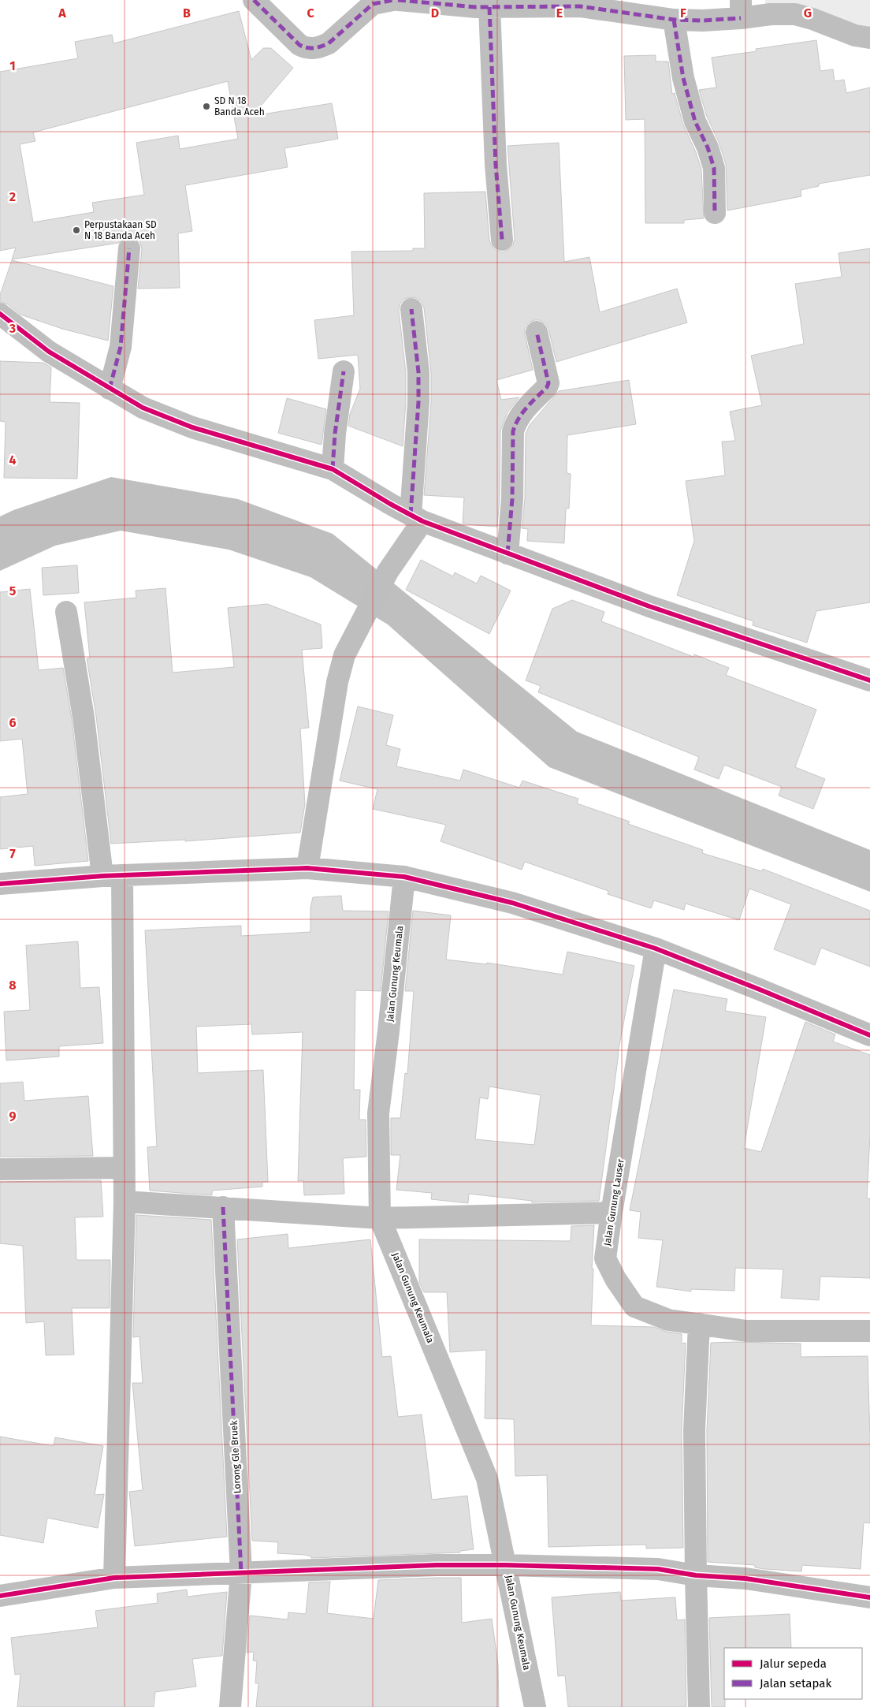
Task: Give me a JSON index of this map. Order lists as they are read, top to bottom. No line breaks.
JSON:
{"streets":{"street":["Jalan Gunung Keumala","Jalan Gunung Lauser","Lorong Gle Bruek"]},"places":["SD N 18 Banda Aceh","Perpustakaan SD N 18 Banda Aceh"],"legend":["Jalur sepeda","Jalan setapak"],"grid":{"columns":["A","B","C","D","E","F","G"],"rows":["1","2","3","4","5","6","7","8","9"]}}
